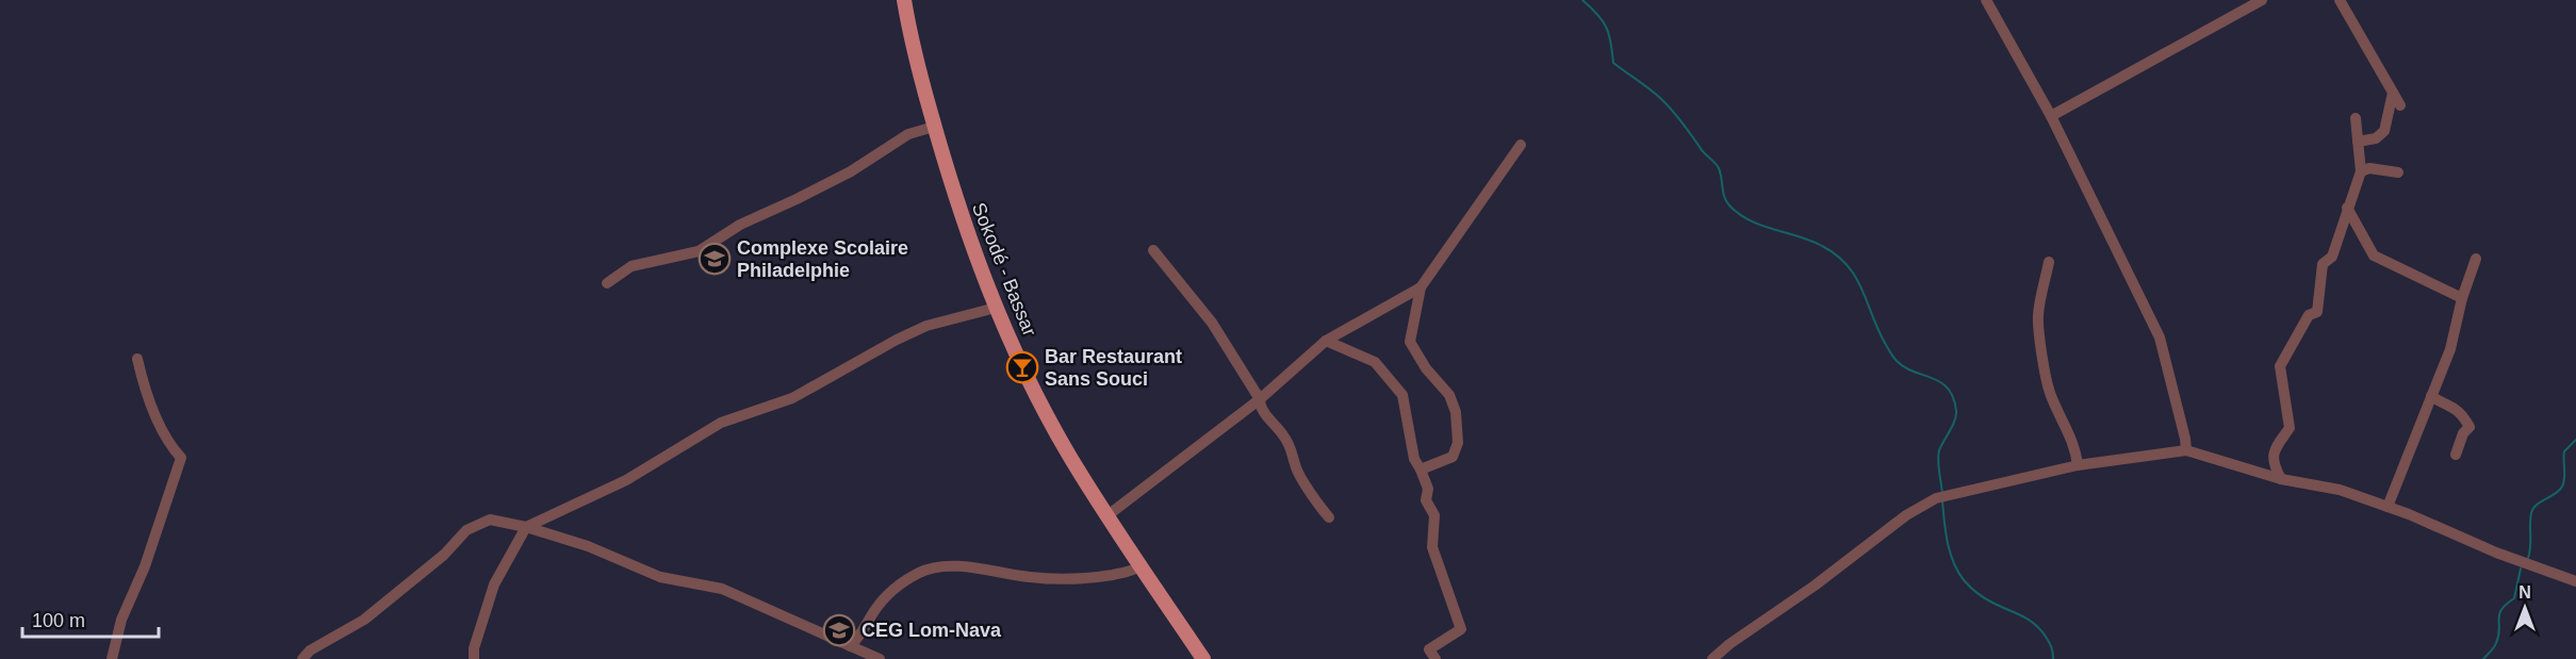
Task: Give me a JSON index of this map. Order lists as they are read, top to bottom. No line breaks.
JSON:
{"streets":{"main road":["Sokodé - Bassar"]},"places":{"school or university":["Complexe Scolaire Philadelphie","CEG Lom-Nava"],"bar":["Bar Restaurant Sans Souci"]},"scale_bar":"100 m","north":"top"}
